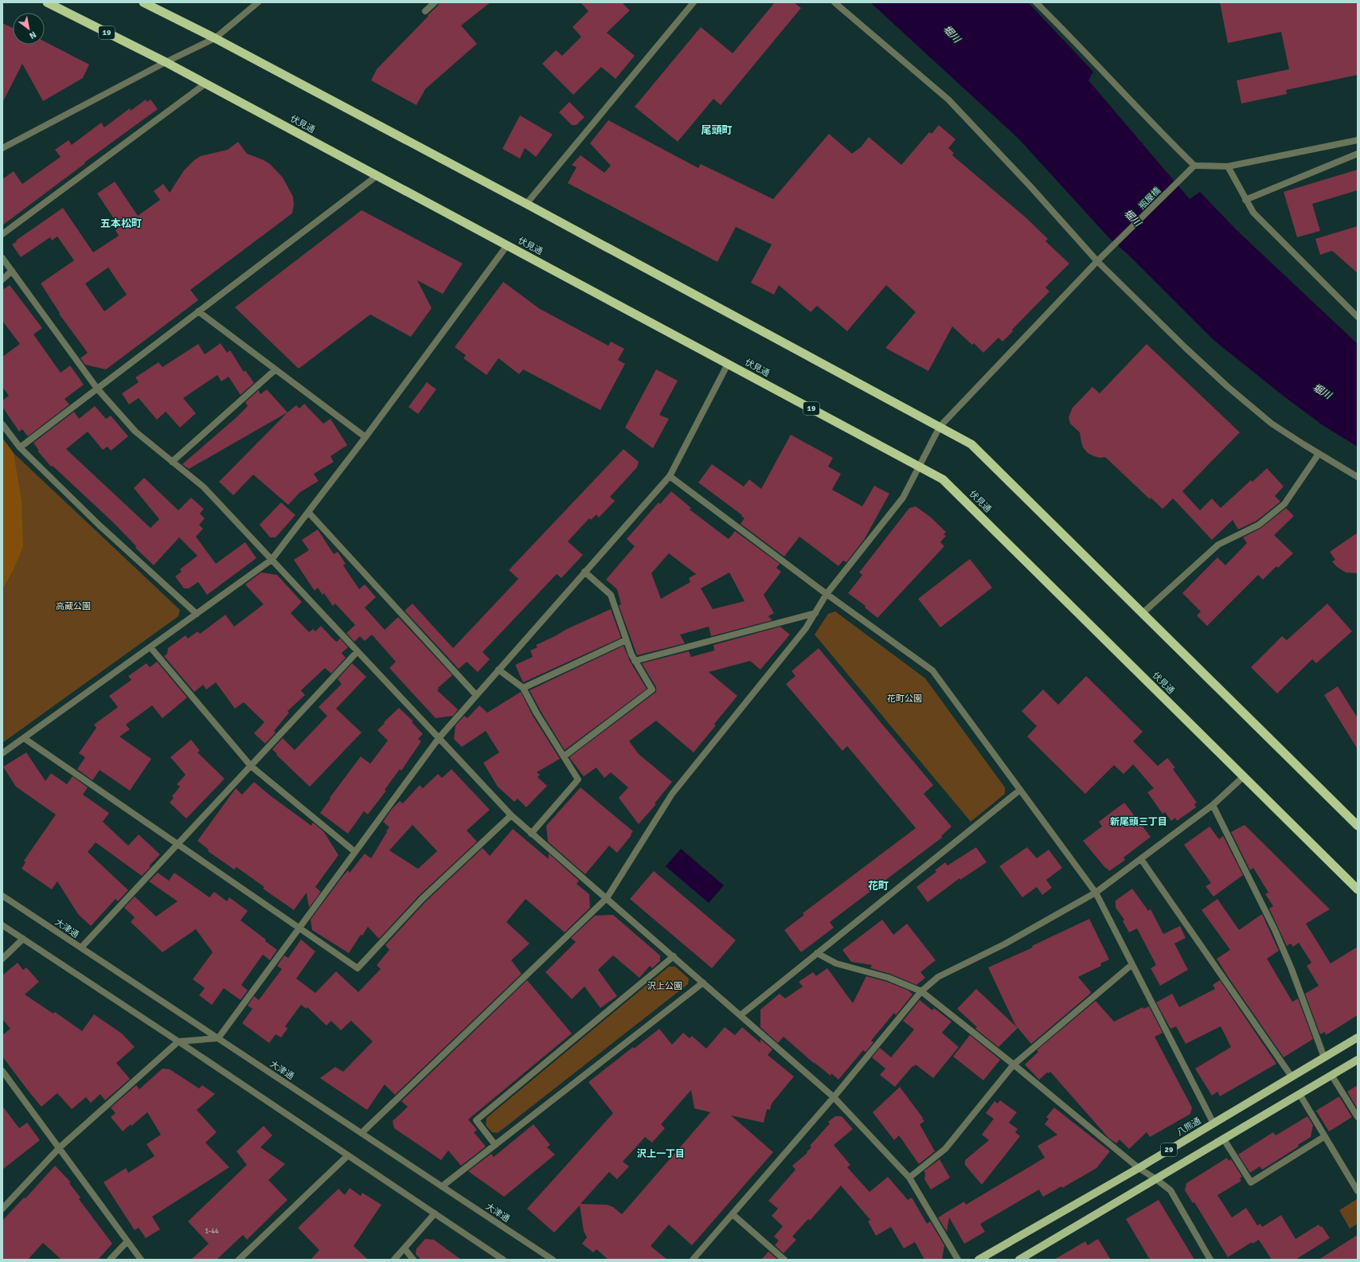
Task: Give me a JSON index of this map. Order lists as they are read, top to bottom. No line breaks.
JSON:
{"streets":{"highway":["19","伏見通"],"main road":["八熊通","29"],"street":["瓶屋橋","大津通"]},"crossings":[["伏見通","瓶屋橋"],["瓶屋橋","大津通"]],"districts":["尾頭町","五本松町","新尾頭三丁目","花町","沢上一丁目"],"water":["堀川"],"parks":["高蔵公園","花町公園","沢上公園"],"house_numbers":["1-44"],"north":"bottom right"}
